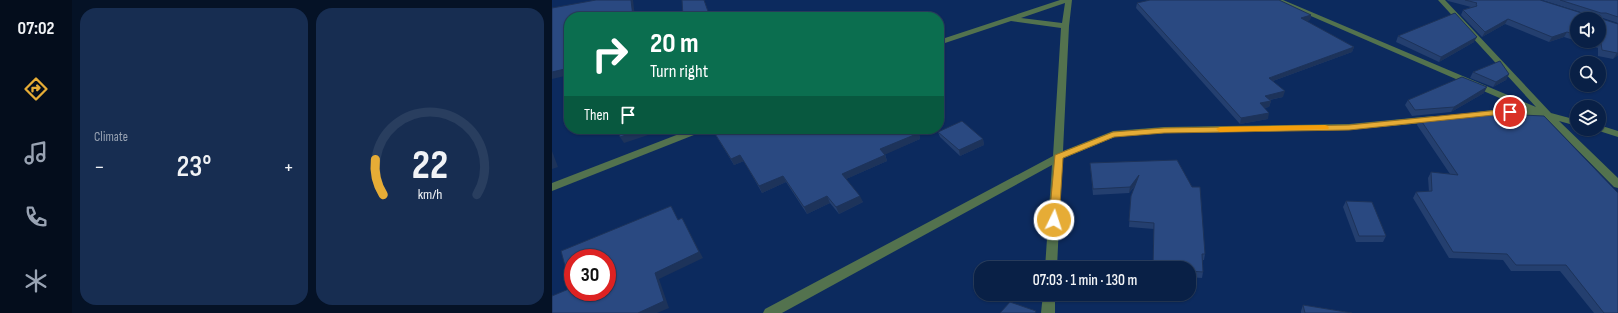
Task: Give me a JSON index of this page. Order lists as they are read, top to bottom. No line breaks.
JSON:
{"page":{"tabs":"07:02","tile":"Climate","turn":["20 m","Turn right"],"then":"Then","heat":["−","23°","+"],"limit":"30","trip":"07:03 · 1 min · 130 m","gauge":["22","km/h"]}}
